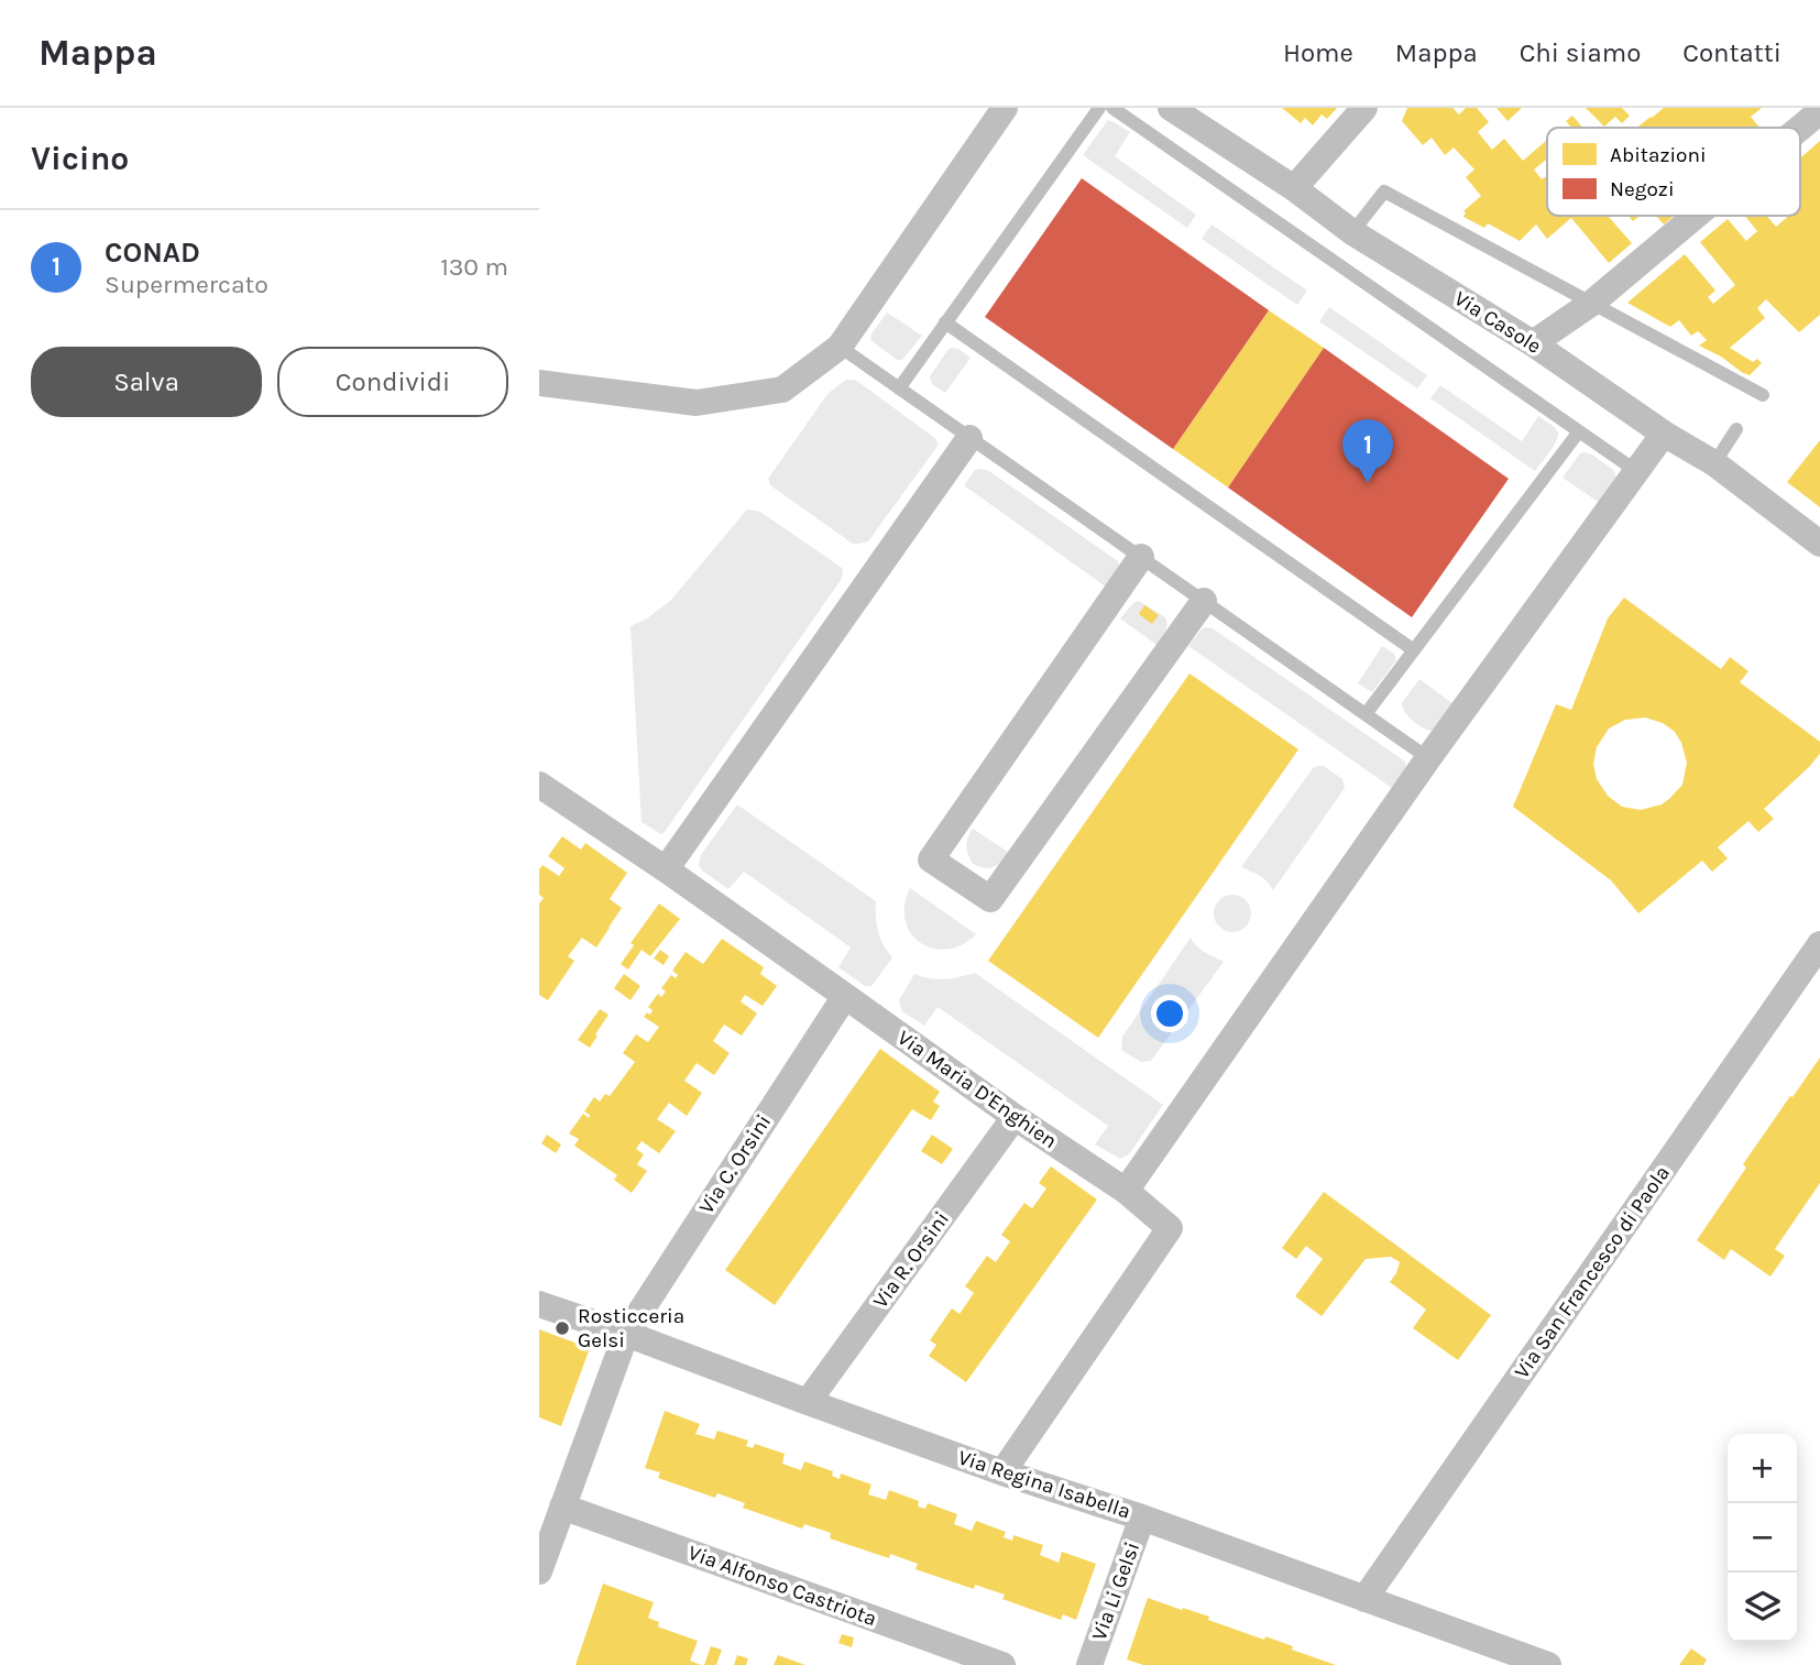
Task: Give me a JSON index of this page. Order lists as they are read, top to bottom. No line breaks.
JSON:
{"streets":{"street":["Via Casole","Via Maria D'Enghien","Via C. Orsini","Via R. Orsini","Via San Francesco di Paola","Via Regina Isabella","Via Alfonso Castriota","Via Li Gelsi"]},"crossings":[["Via Maria D'Enghien","Via C. Orsini"],["Via Maria D'Enghien","Via R. Orsini"],["Via Maria D'Enghien","Via Regina Isabella"],["Via C. Orsini","Via Regina Isabella"],["Via C. Orsini","Via Alfonso Castriota"],["Via R. Orsini","Via Regina Isabella"],["Via San Francesco di Paola","Via Regina Isabella"],["Via Regina Isabella","Via Li Gelsi"]],"places":["Rosticceria Gelsi"],"legend":["Abitazioni","Negozi"],"page":{"header":"Mappa","nav":["Home","Mappa","Chi siamo","Contatti"],"heading":"Vicino","list":[{"mark":"1","name":"CONAD","note":"Supermercato","value":"130 m"}],"buttons":["Salva","Condividi"],"pins":"1","map_buttons":["+","−"]}}
